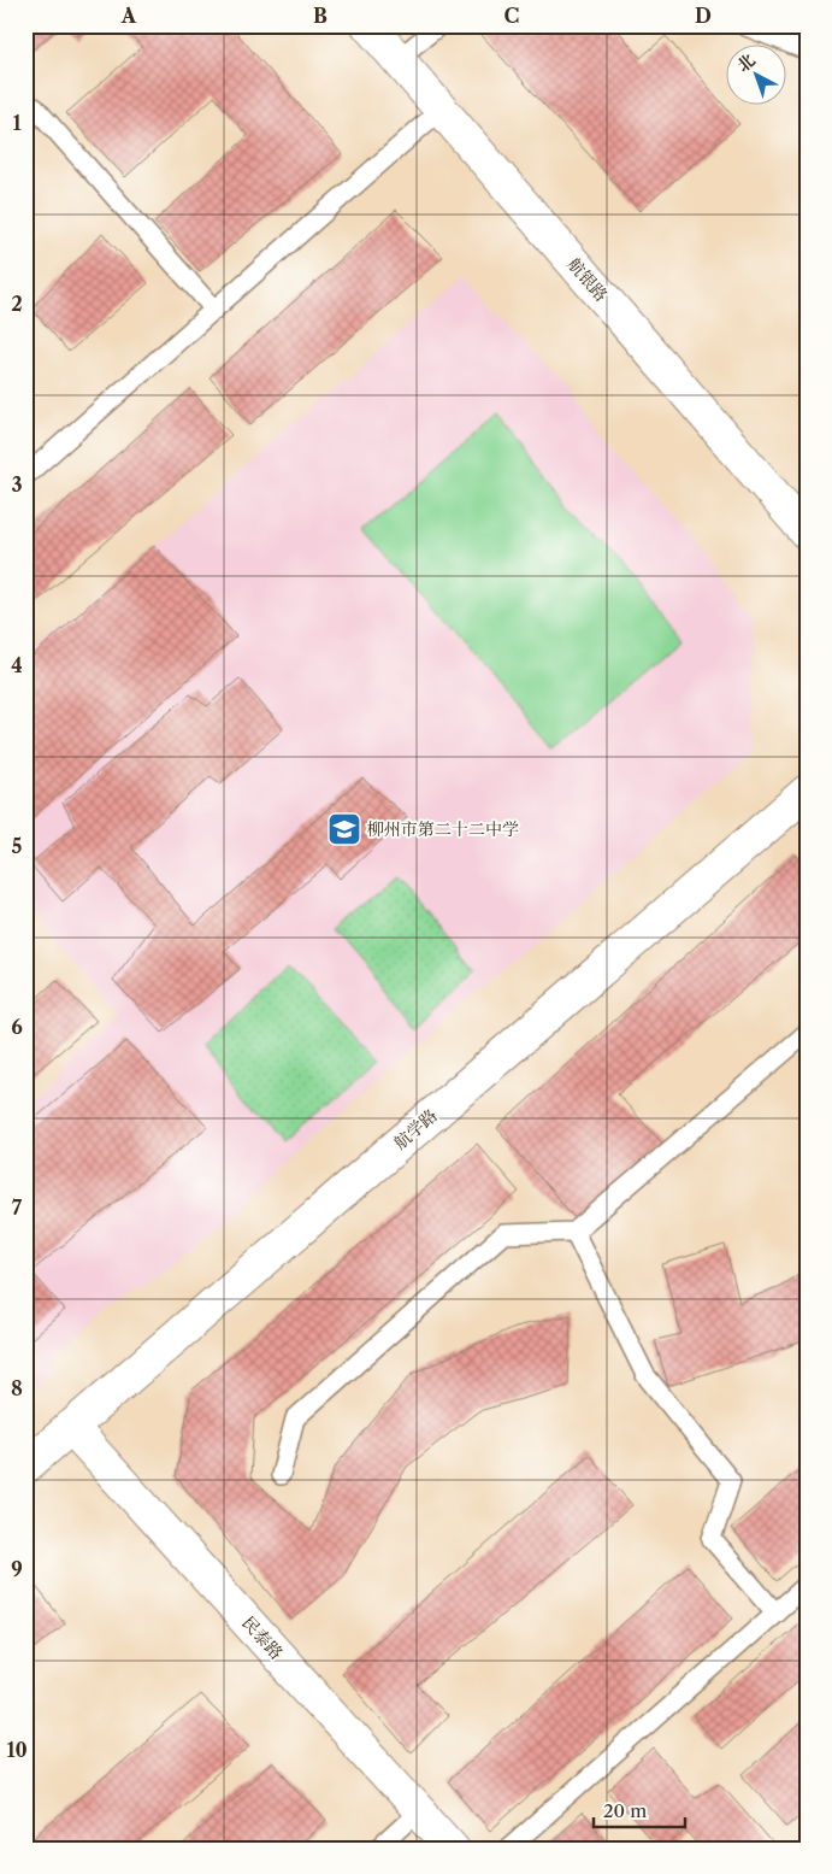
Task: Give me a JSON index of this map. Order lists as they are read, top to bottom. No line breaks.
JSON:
{"streets":{"street":["航银路","航学路","民泰路"]},"crossings":[["航学路","民泰路"]],"places":{"school or university":["柳州市第二十二中学"]},"scale_bar":"20 m","north":"top left","grid":{"columns":["A","B","C","D"],"rows":["1","2","3","4","5","6","7","8","9","10"]}}
